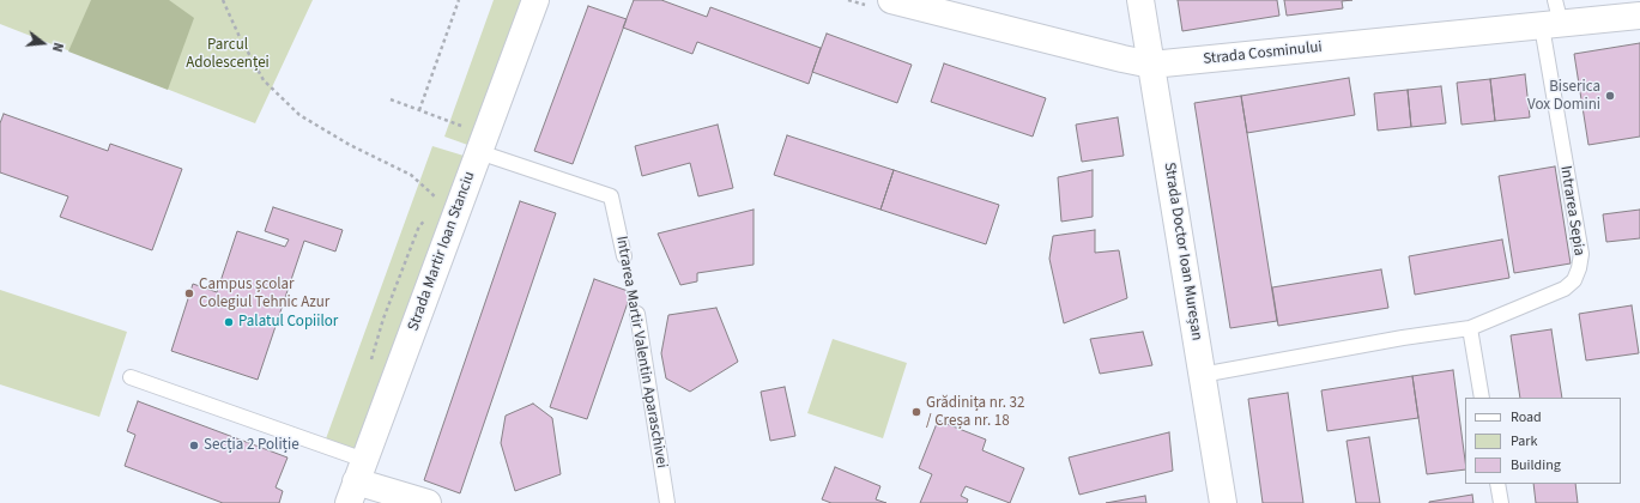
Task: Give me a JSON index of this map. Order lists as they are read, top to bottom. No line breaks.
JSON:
{"streets":{"street":["Strada Cosminului","Strada Martir Ioan Stanciu","Strada Doctor Ioan Mureșan"],"lane":["Intrarea Sepia","Intrarea Martir Valentin Aparaschivei"]},"crossings":[["Strada Cosminului","Intrarea Sepia"],["Strada Cosminului","Strada Doctor Ioan Mureșan"],["Intrarea Sepia","Strada Doctor Ioan Mureșan"],["Strada Martir Ioan Stanciu","Intrarea Martir Valentin Aparaschivei"]],"parks":["Parcul Adolescenței"],"places":["Biserica Vox Domini","Campus școlar Colegiul Tehnic Azur","Palatul Copiilor","Grădinița nr. 32 / Creșa nr. 18","Secția 2 Poliție"],"legend":["Road","Park","Building"],"north":"right"}
